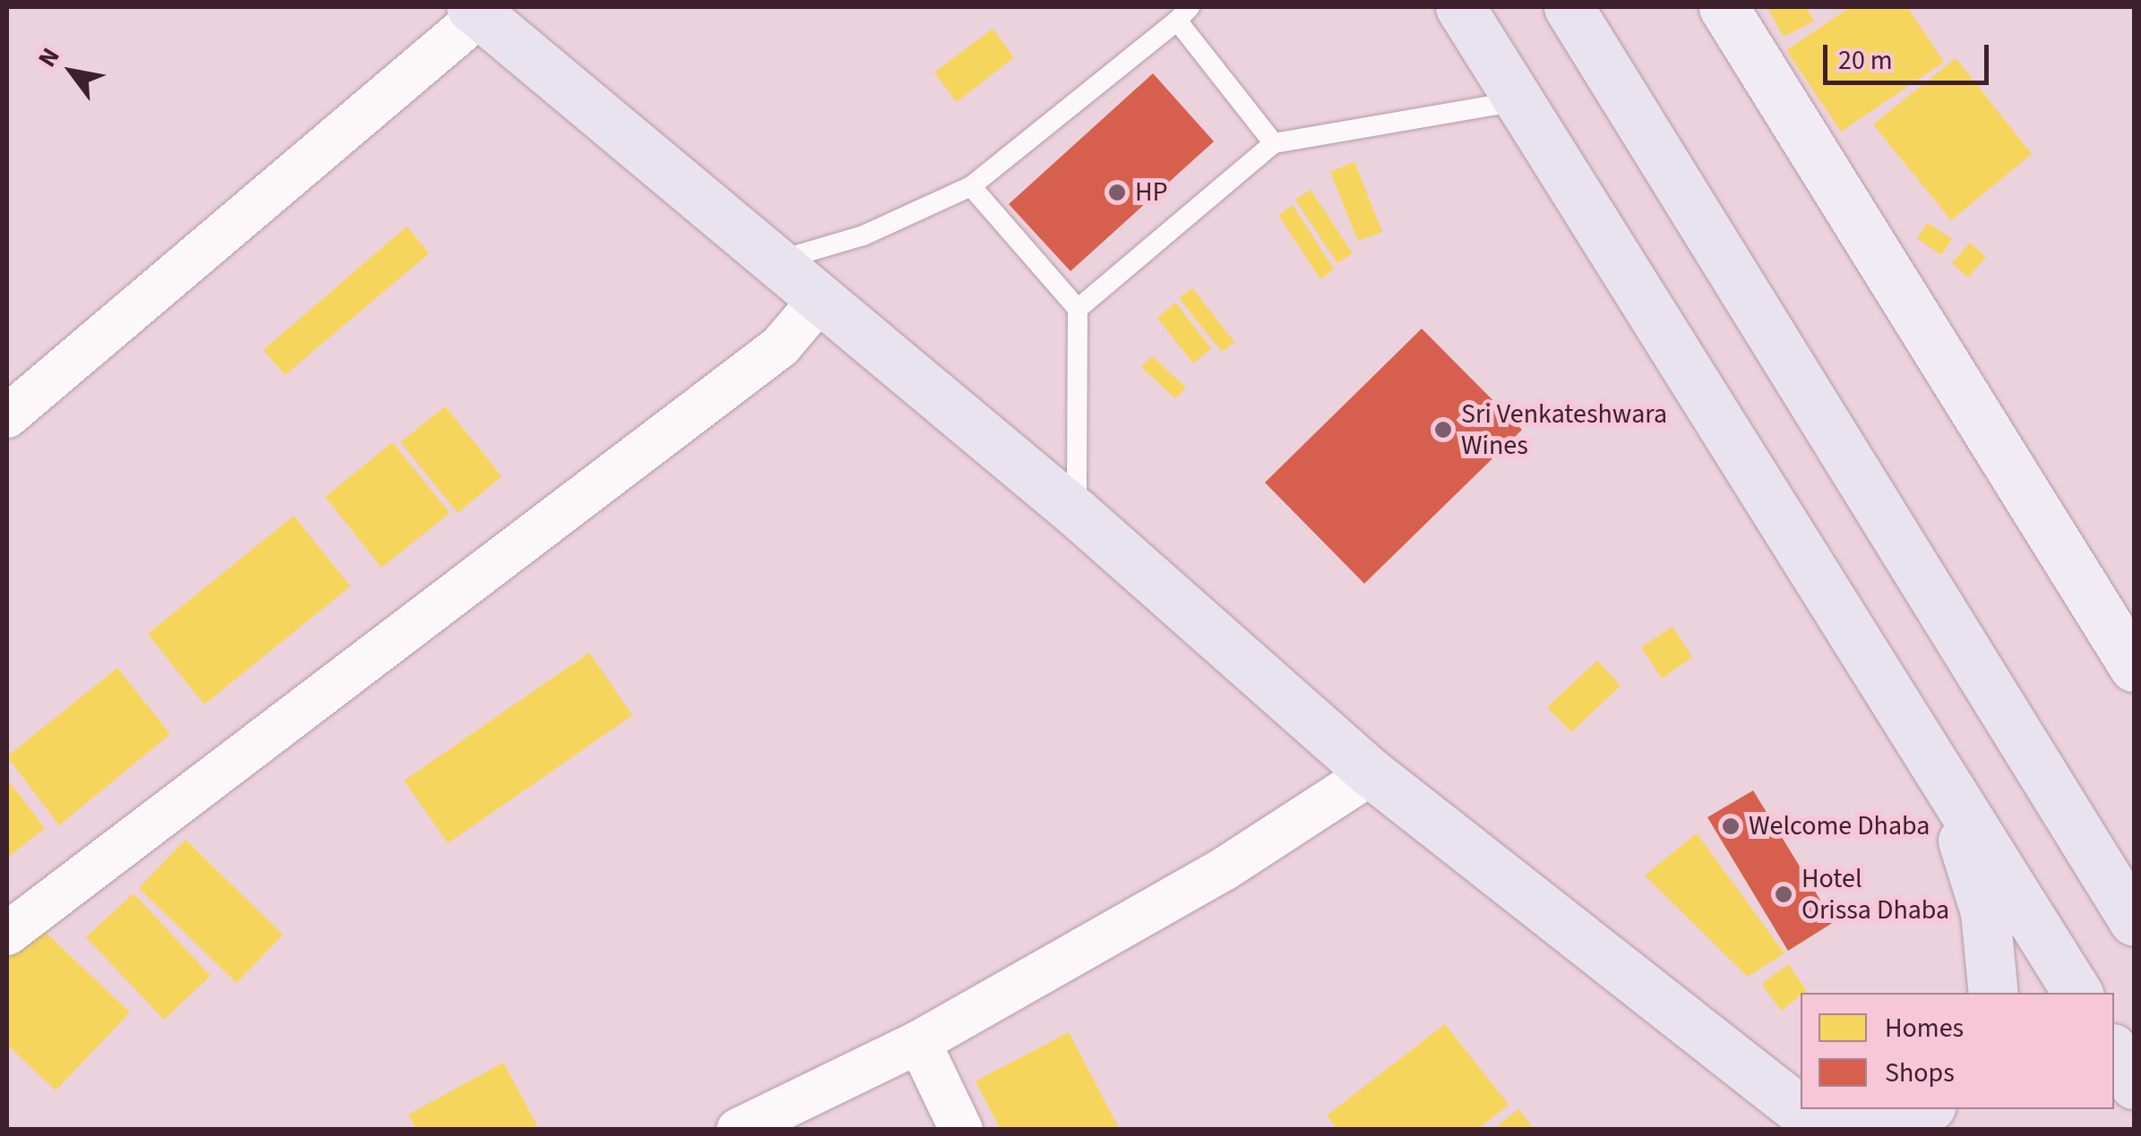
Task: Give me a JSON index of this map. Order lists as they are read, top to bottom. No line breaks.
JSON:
{"places":["HP","Sri Venkateshwara Wines","Welcome Dhaba","Hotel Orissa Dhaba"],"legend":["Homes","Shops"],"scale_bar":"20 m","north":"top left"}
